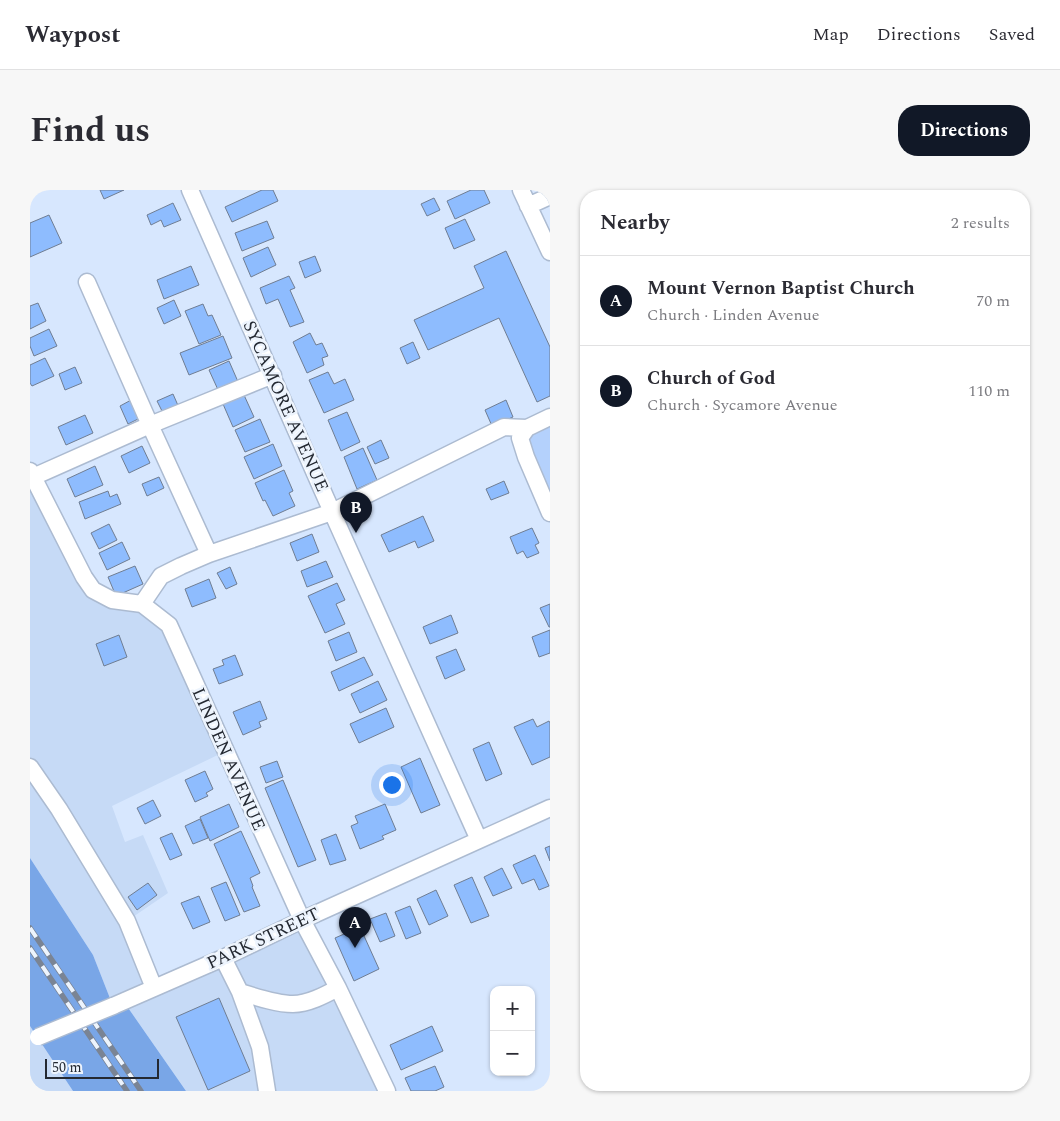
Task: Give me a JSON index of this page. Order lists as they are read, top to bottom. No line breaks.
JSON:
{"streets":{"street":["SYCAMORE AVENUE","LINDEN AVENUE","PARK STREET"]},"crossings":[["SYCAMORE AVENUE","PARK STREET"],["LINDEN AVENUE","PARK STREET"]],"scale_bar":"50 m","page":{"header":"Waypost","nav":["Map","Directions","Saved"],"title":"Find us","buttons":"Directions","heading":["Nearby","2 results"],"list":[{"mark":"A","name":"Mount Vernon Baptist Church","note":"Church · Linden Avenue","value":"70 m"},{"mark":"B","name":"Church of God","note":"Church · Sycamore Avenue","value":"110 m"}],"pins":["B","A"],"map_buttons":["+","−"],"scale":"50 m"}}
